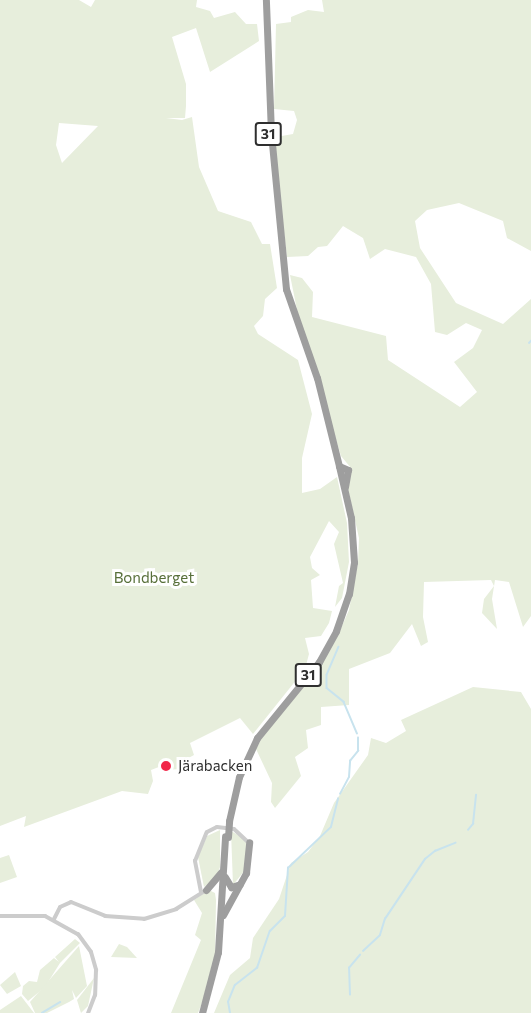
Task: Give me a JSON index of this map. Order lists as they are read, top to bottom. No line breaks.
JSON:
{"streets":{"highway":["31"]},"parks":["Bondberget"],"places":["Järabacken"]}
